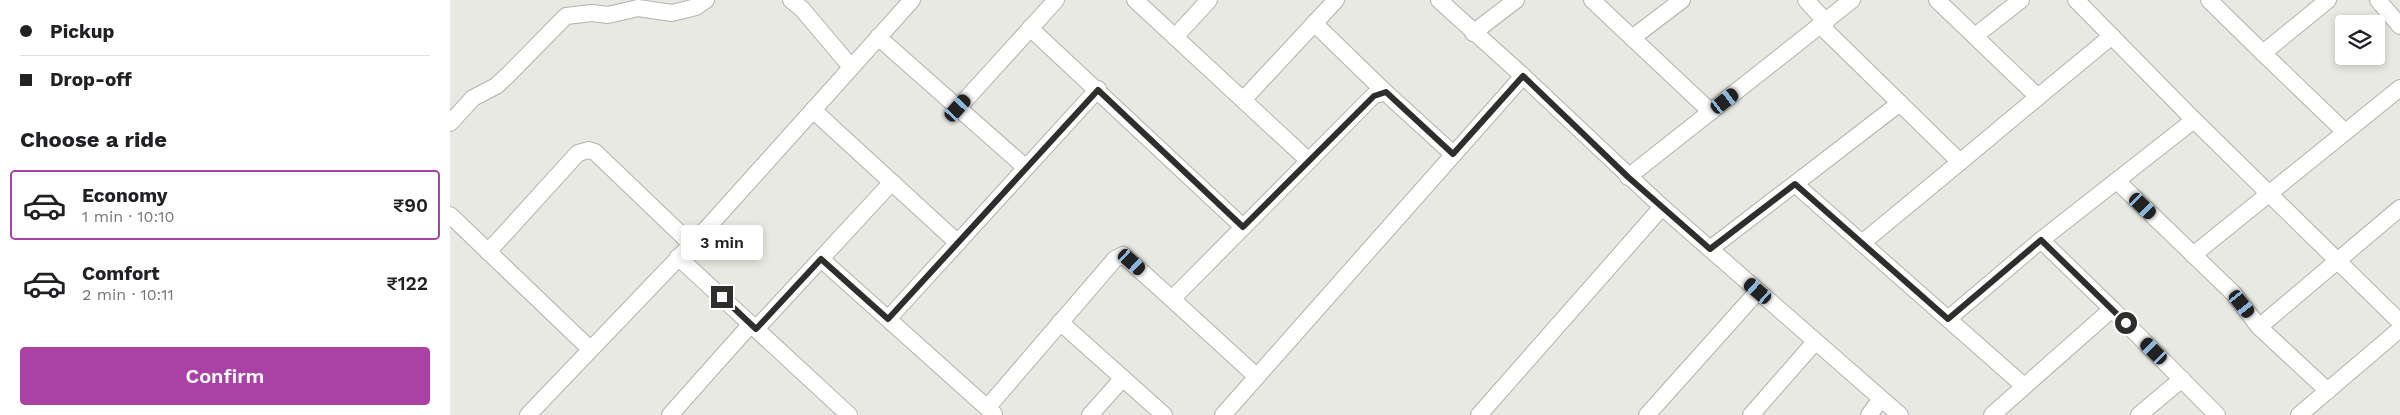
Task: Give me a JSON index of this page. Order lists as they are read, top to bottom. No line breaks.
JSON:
{"page":{"banner":["Pickup","Drop-off"],"heading":"Choose a ride","list":[{"name":"Economy","note":"1 min · 10:10","value":"₹90"},{"name":"Comfort","note":"2 min · 10:11","value":"₹122"}],"bubble":"3 min","buttons":"Confirm"}}
